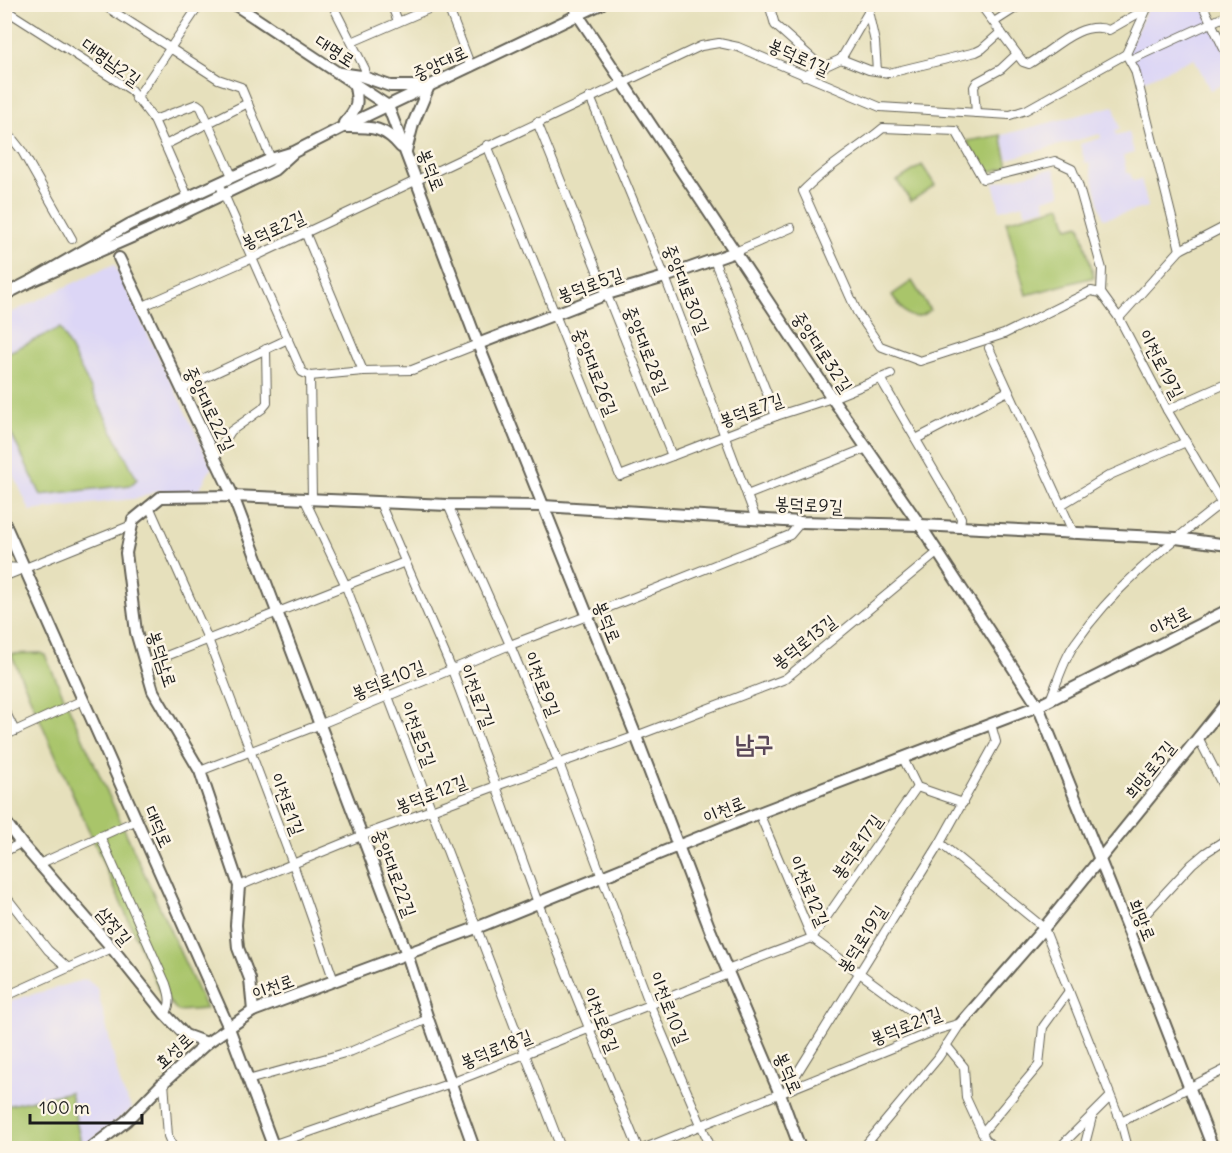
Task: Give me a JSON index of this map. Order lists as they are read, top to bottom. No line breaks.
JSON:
{"streets":{"street":["대명로","봉덕로1길","대명남2길","중앙대로","봉덕로","봉덕로2길","봉덕로5길","중앙대로30길","중앙대로28길","중앙대로32길","이천로19길","중앙대로26길","중앙대로22길","봉덕로7길","봉덕로9길","이천로","봉덕로13길","봉덕남로","봉덕로10길","이천로9길","이천로7길","이천로5길","희망로3길","봉덕로12길","이천로1길","대덕로","봉덕로17길","이천로12길","희망로","삼정길","봉덕로19길","이천로10길","이천로8길","봉덕로21길","봉덕로18길","효성로"]},"crossings":[["대명로","중앙대로"],["대명로","봉덕로"],["봉덕로1길","봉덕로"],["봉덕로1길","봉덕로2길"],["봉덕로1길","중앙대로30길"],["봉덕로1길","중앙대로28길"],["봉덕로1길","중앙대로32길"],["봉덕로1길","중앙대로26길"],["대명남2길","중앙대로"],["중앙대로","봉덕로"],["중앙대로","중앙대로32길"],["봉덕로","봉덕로2길"],["봉덕로","봉덕로5길"],["봉덕로","봉덕로9길"],["봉덕로","이천로"],["봉덕로","봉덕로13길"],["봉덕로","봉덕로10길"],["봉덕로","봉덕로12길"],["봉덕로","봉덕로19길"],["봉덕로","봉덕로21길"],["봉덕로","봉덕로18길"],["봉덕로2길","중앙대로22길"],["봉덕로5길","중앙대로30길"],["봉덕로5길","중앙대로28길"],["봉덕로5길","중앙대로32길"],["봉덕로5길","중앙대로26길"],["중앙대로30길","봉덕로7길"],["중앙대로30길","봉덕로9길"],["중앙대로28길","봉덕로7길"],["중앙대로32길","봉덕로7길"],["중앙대로32길","봉덕로9길"],["중앙대로32길","이천로"],["중앙대로32길","봉덕로13길"],["중앙대로32길","희망로"],["중앙대로26길","봉덕로7길"],["중앙대로22길","이천로"],["중앙대로22길","봉덕로10길"],["중앙대로22길","봉덕로12길"],["중앙대로22길","봉덕로18길"],["봉덕로9길","봉덕로10길"],["이천로","봉덕남로"],["이천로","이천로9길"],["이천로","이천로7길"],["이천로","이천로5길"],["이천로","이천로1길"],["이천로","이천로12길"],["이천로","희망로"],["이천로","봉덕로19길"],["이천로","이천로10길"],["이천로","이천로8길"],["이천로","효성로"],["봉덕로13길","봉덕로12길"],["봉덕남로","봉덕로10길"],["봉덕남로","봉덕로12길"],["봉덕남로","효성로"],["봉덕로10길","이천로9길"],["봉덕로10길","이천로7길"],["봉덕로10길","이천로5길"],["봉덕로10길","이천로1길"],["이천로9길","봉덕로12길"],["이천로9길","이천로10길"],["이천로7길","봉덕로12길"],["이천로7길","이천로8길"],["이천로5길","봉덕로12길"],["이천로5길","봉덕로18길"],["희망로3길","희망로"],["희망로3길","봉덕로21길"],["봉덕로12길","이천로1길"],["대덕로","봉덕로18길"],["대덕로","효성로"],["봉덕로17길","이천로12길"],["이천로12길","봉덕로19길"],["이천로12길","봉덕로21길"],["희망로","봉덕로21길"],["삼정길","효성로"],["봉덕로19길","봉덕로21길"],["이천로10길","봉덕로21길"],["이천로10길","봉덕로18길"],["이천로8길","봉덕로18길"]],"districts":["남구"],"scale_bar":"100 m"}
